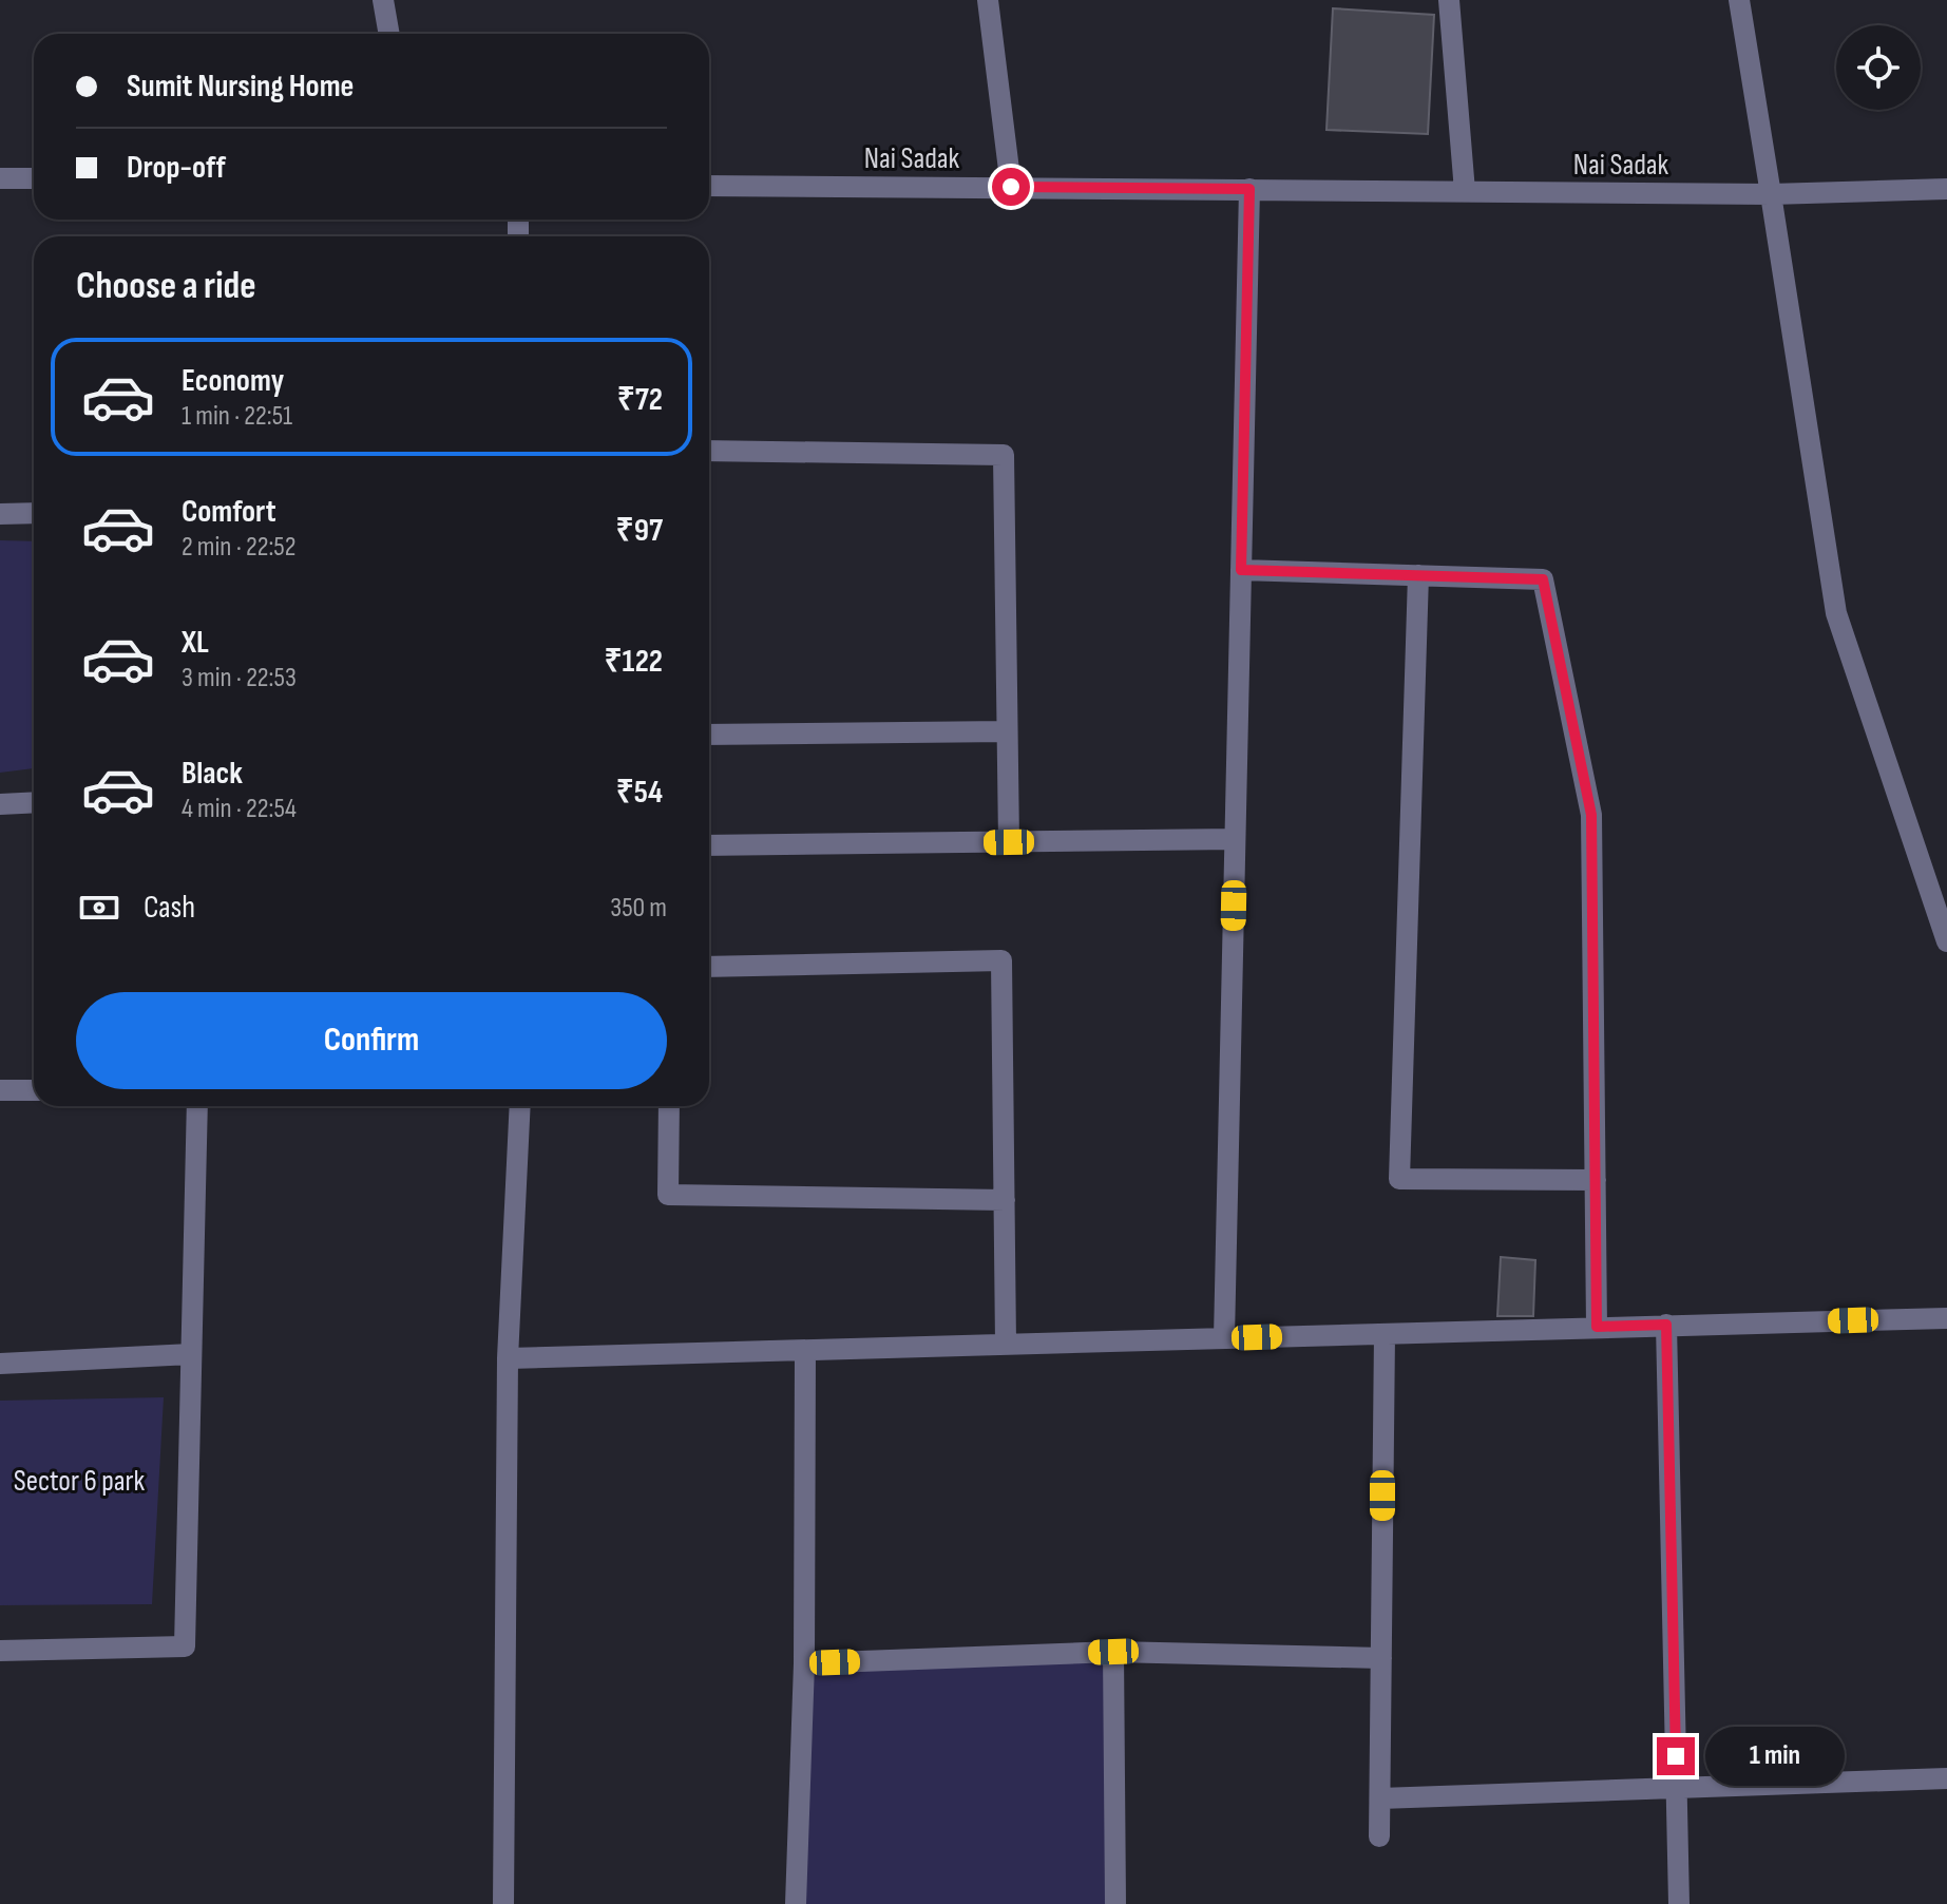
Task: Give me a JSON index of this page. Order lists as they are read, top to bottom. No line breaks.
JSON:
{"streets":{"street":["Nai Sadak"]},"parks":["Sector 6 park"],"page":{"banner":["Sumit Nursing Home","Drop-off"],"heading":"Choose a ride","list":[{"name":"Economy","note":"1 min · 22:51","value":"₹72"},{"name":"Comfort","note":"2 min · 22:52","value":"₹97"},{"name":"XL","note":"3 min · 22:53","value":"₹122"},{"name":"Black","note":"4 min · 22:54","value":"₹54"}],"pay":["Cash","350 m"],"buttons":"Confirm","bubble":"1 min"}}
